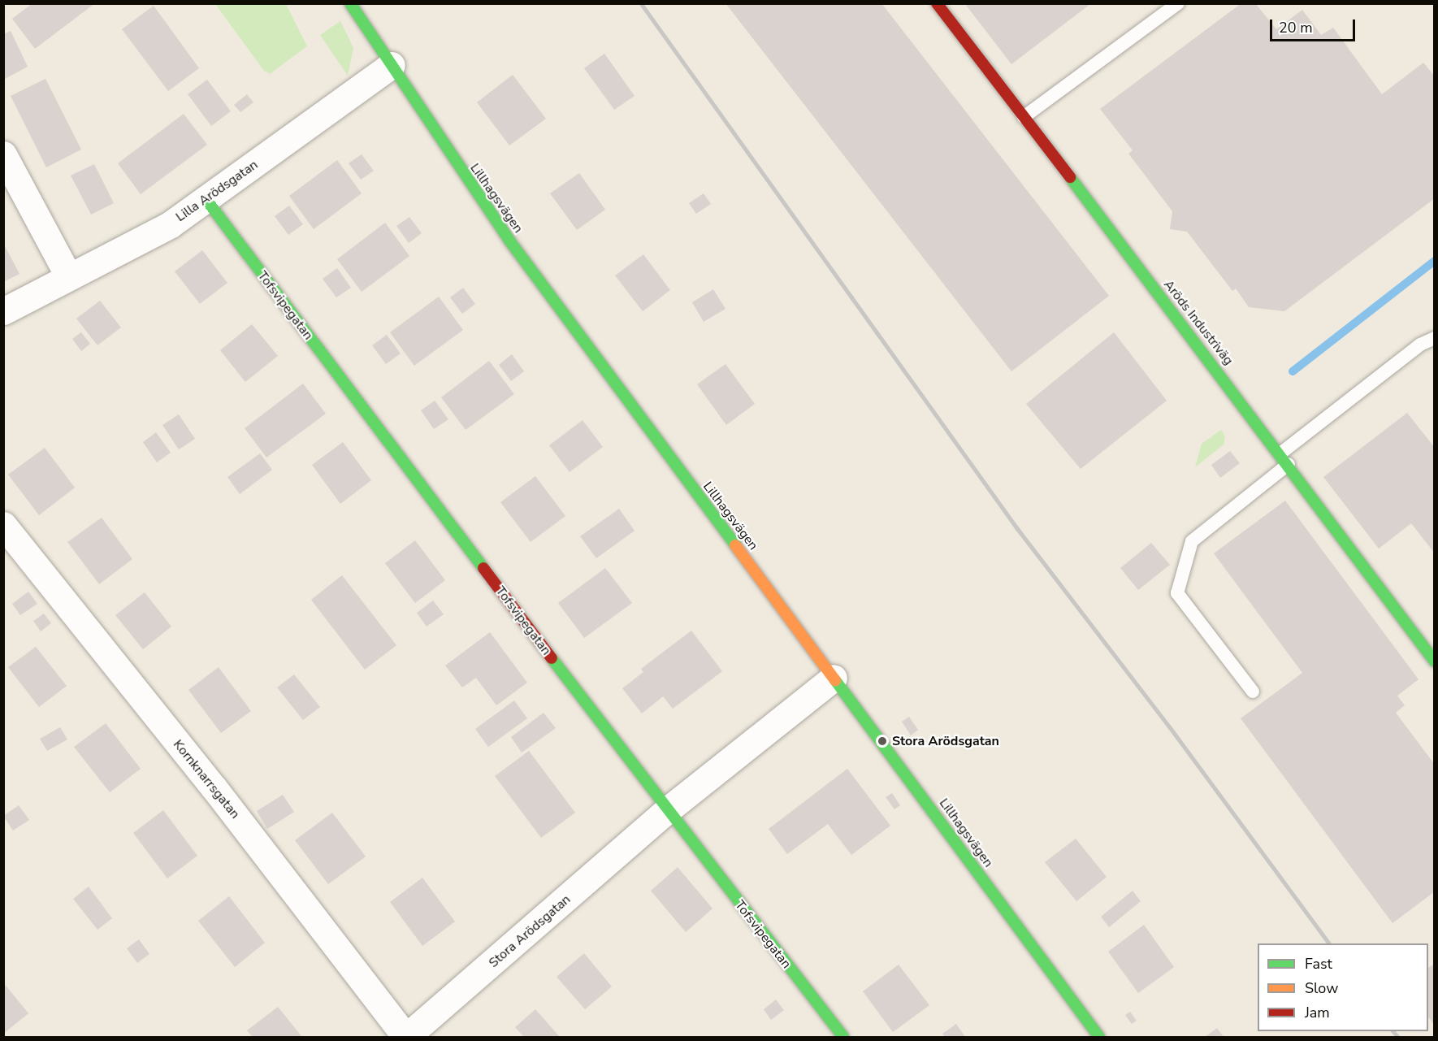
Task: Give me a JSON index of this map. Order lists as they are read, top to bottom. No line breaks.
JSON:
{"streets":{"street":["Lilla Arödsgatan","Lillhagsvägen","Tofsvipegatan","Aröds Industriväg","Kornknarrsgatan","Stora Arödsgatan"]},"crossings":[["Lilla Arödsgatan","Lillhagsvägen"],["Lilla Arödsgatan","Tofsvipegatan"],["Lillhagsvägen","Stora Arödsgatan"],["Tofsvipegatan","Stora Arödsgatan"],["Kornknarrsgatan","Stora Arödsgatan"]],"places":["Stora Arödsgatan"],"legend":["Fast","Slow","Jam"],"scale_bar":"20 m"}
